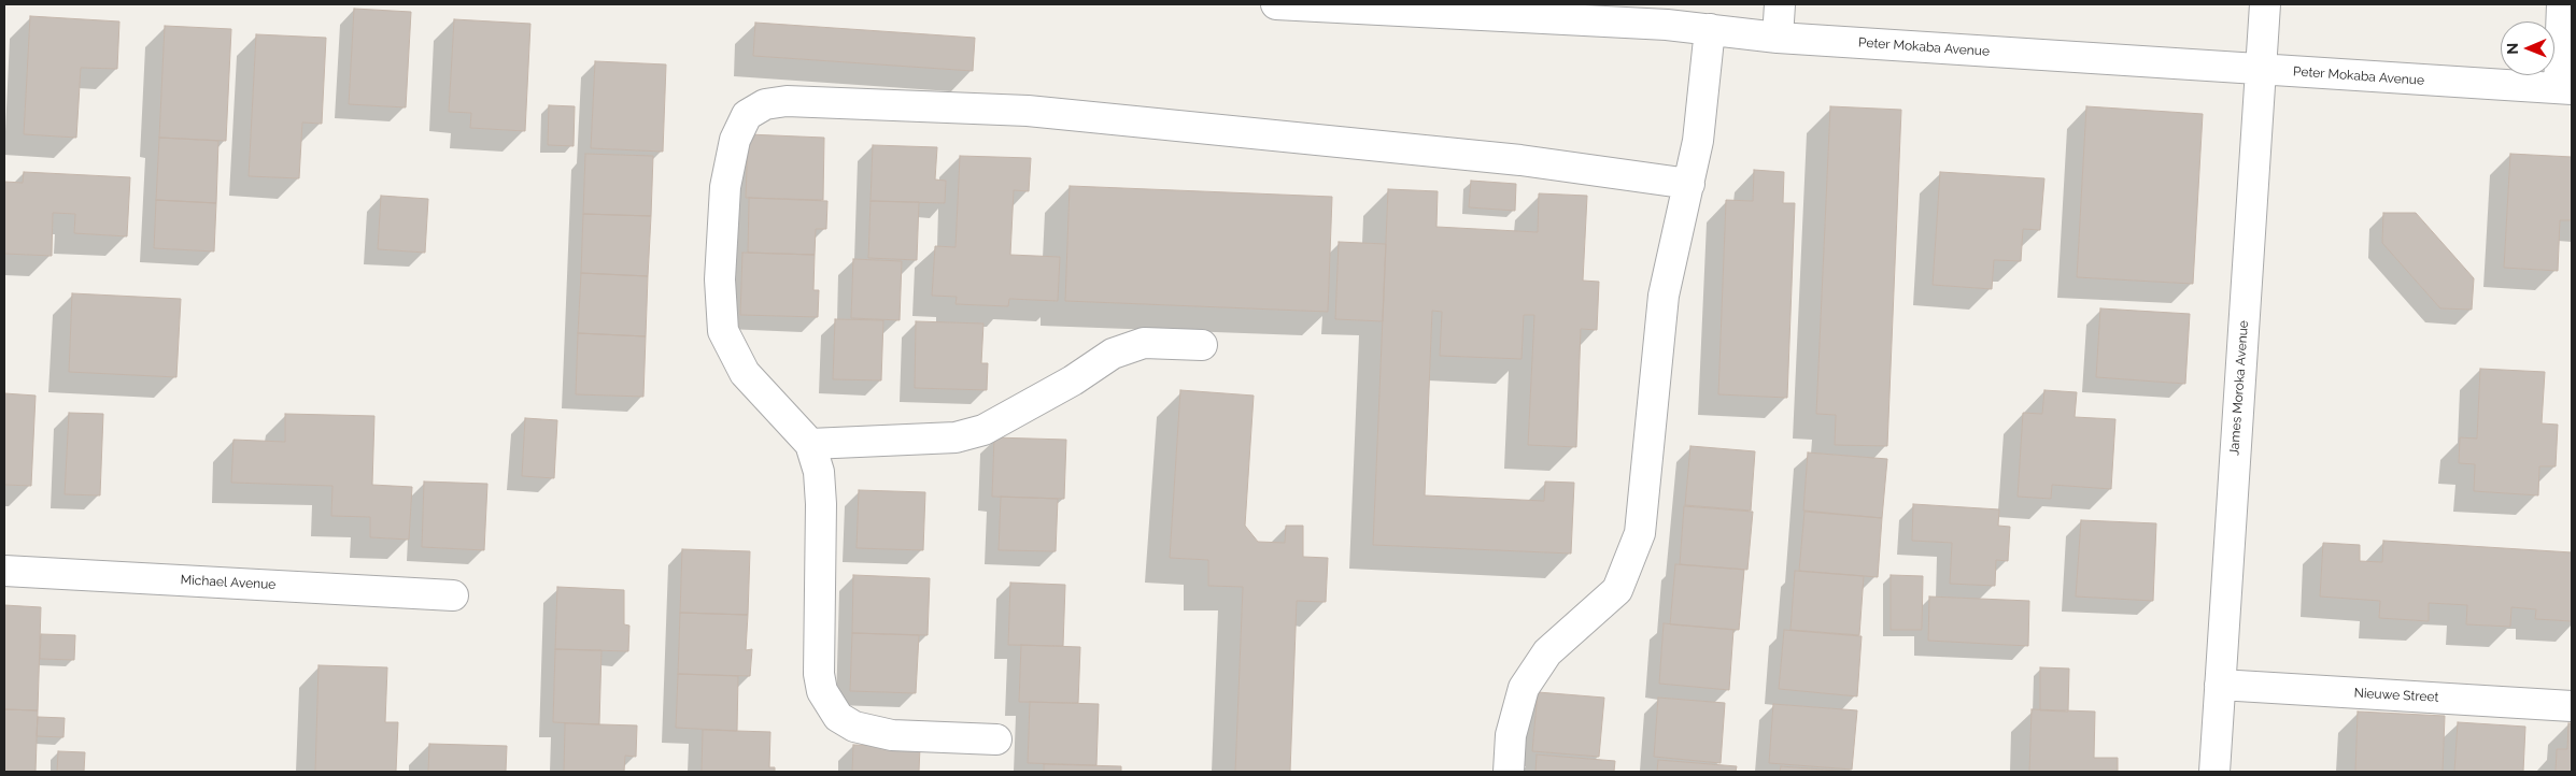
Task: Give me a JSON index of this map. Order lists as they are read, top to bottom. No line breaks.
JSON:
{"streets":{"street":["Peter Mokaba Avenue","James Moroka Avenue","Michael Avenue","Nieuwe Street"]},"crossings":[["Peter Mokaba Avenue","James Moroka Avenue"],["James Moroka Avenue","Nieuwe Street"]],"north":"left"}
